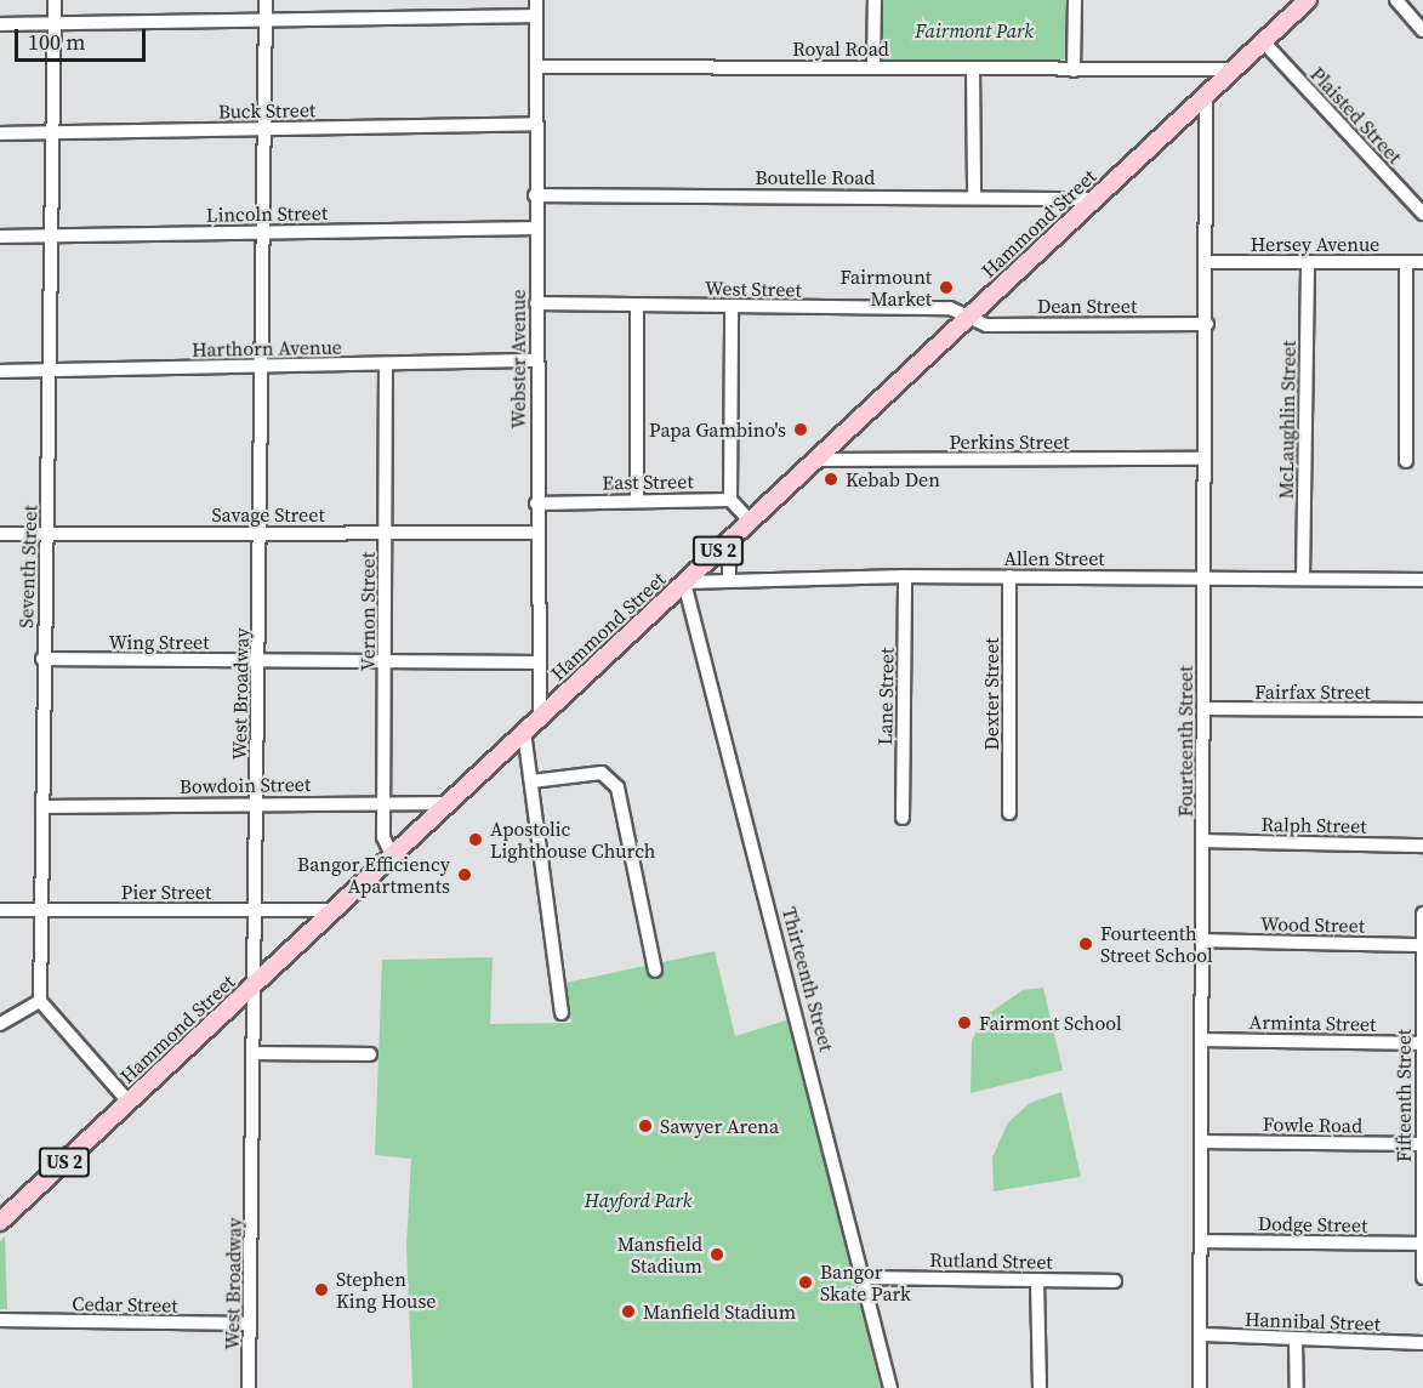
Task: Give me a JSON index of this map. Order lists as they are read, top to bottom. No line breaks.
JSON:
{"streets":{"main road":["Hammond Street","US 2"],"street":["Royal Road","Buck Street","Plaisted Street","Boutelle Road","Lincoln Street","Hersey Avenue","West Street","Dean Street","Harthorn Avenue","Webster Avenue","McLaughlin Street","Perkins Street","East Street","Savage Street","Allen Street","Seventh Street","Vernon Street","Wing Street","Fairfax Street","West Broadway","Dexter Street","Lane Street","Fourteenth Street","Bowdoin Street","Ralph Street","Pier Street","Wood Street","Thirteenth Street","Arminta Street","Fifteenth Street","Fowle Road","Dodge Street","Rutland Street","Cedar Street","Hannibal Street"]},"crossings":[["Royal Road","Hammond Street"],["Royal Road","Webster Avenue"],["Buck Street","Webster Avenue"],["Buck Street","Seventh Street"],["Buck Street","West Broadway"],["Plaisted Street","Hammond Street"],["Boutelle Road","Hammond Street"],["Boutelle Road","Webster Avenue"],["Lincoln Street","Webster Avenue"],["Lincoln Street","Seventh Street"],["Lincoln Street","West Broadway"],["Hammond Street","West Street"],["Hammond Street","Dean Street"],["Hammond Street","Webster Avenue"],["Hammond Street","Perkins Street"],["Hammond Street","Allen Street"],["Hammond Street","Vernon Street"],["Hammond Street","West Broadway"],["Hammond Street","Fourteenth Street"],["Hammond Street","Bowdoin Street"],["Hammond Street","Pier Street"],["Hammond Street","Thirteenth Street"],["Hersey Avenue","McLaughlin Street"],["Hersey Avenue","Fourteenth Street"],["West Street","Dean Street"],["West Street","Webster Avenue"],["Dean Street","Fourteenth Street"],["Harthorn Avenue","Webster Avenue"],["Harthorn Avenue","Seventh Street"],["Harthorn Avenue","Vernon Street"],["Harthorn Avenue","West Broadway"],["Webster Avenue","East Street"],["Webster Avenue","Savage Street"],["Webster Avenue","Wing Street"],["McLaughlin Street","Allen Street"],["Perkins Street","Fourteenth Street"],["Savage Street","Seventh Street"],["Savage Street","Vernon Street"],["Savage Street","West Broadway"],["Allen Street","Dexter Street"],["Allen Street","Lane Street"],["Allen Street","Fourteenth Street"],["Allen Street","Thirteenth Street"],["Seventh Street","Wing Street"],["Seventh Street","Bowdoin Street"],["Seventh Street","Pier Street"],["Vernon Street","Wing Street"],["Vernon Street","Bowdoin Street"],["Wing Street","West Broadway"],["Fairfax Street","Fourteenth Street"],["West Broadway","Bowdoin Street"],["West Broadway","Pier Street"],["West Broadway","Cedar Street"],["Fourteenth Street","Ralph Street"],["Fourteenth Street","Wood Street"],["Fourteenth Street","Arminta Street"],["Fourteenth Street","Fowle Road"],["Fourteenth Street","Dodge Street"],["Fourteenth Street","Hannibal Street"],["Wood Street","Fifteenth Street"],["Thirteenth Street","Rutland Street"],["Arminta Street","Fifteenth Street"],["Fifteenth Street","Fowle Road"],["Fifteenth Street","Dodge Street"]],"parks":["Fairmont Park","Hayford Park"],"places":["Fairmount Market","Papa Gambino's","Kebab Den","Apostolic Lighthouse Church","Bangor Efficiency Apartments","Fourteenth Street School","Fairmont School","Sawyer Arena","Mansfield Stadium","Bangor Skate Park","Stephen King House","Manfield Stadium"],"scale_bar":"100 m"}
